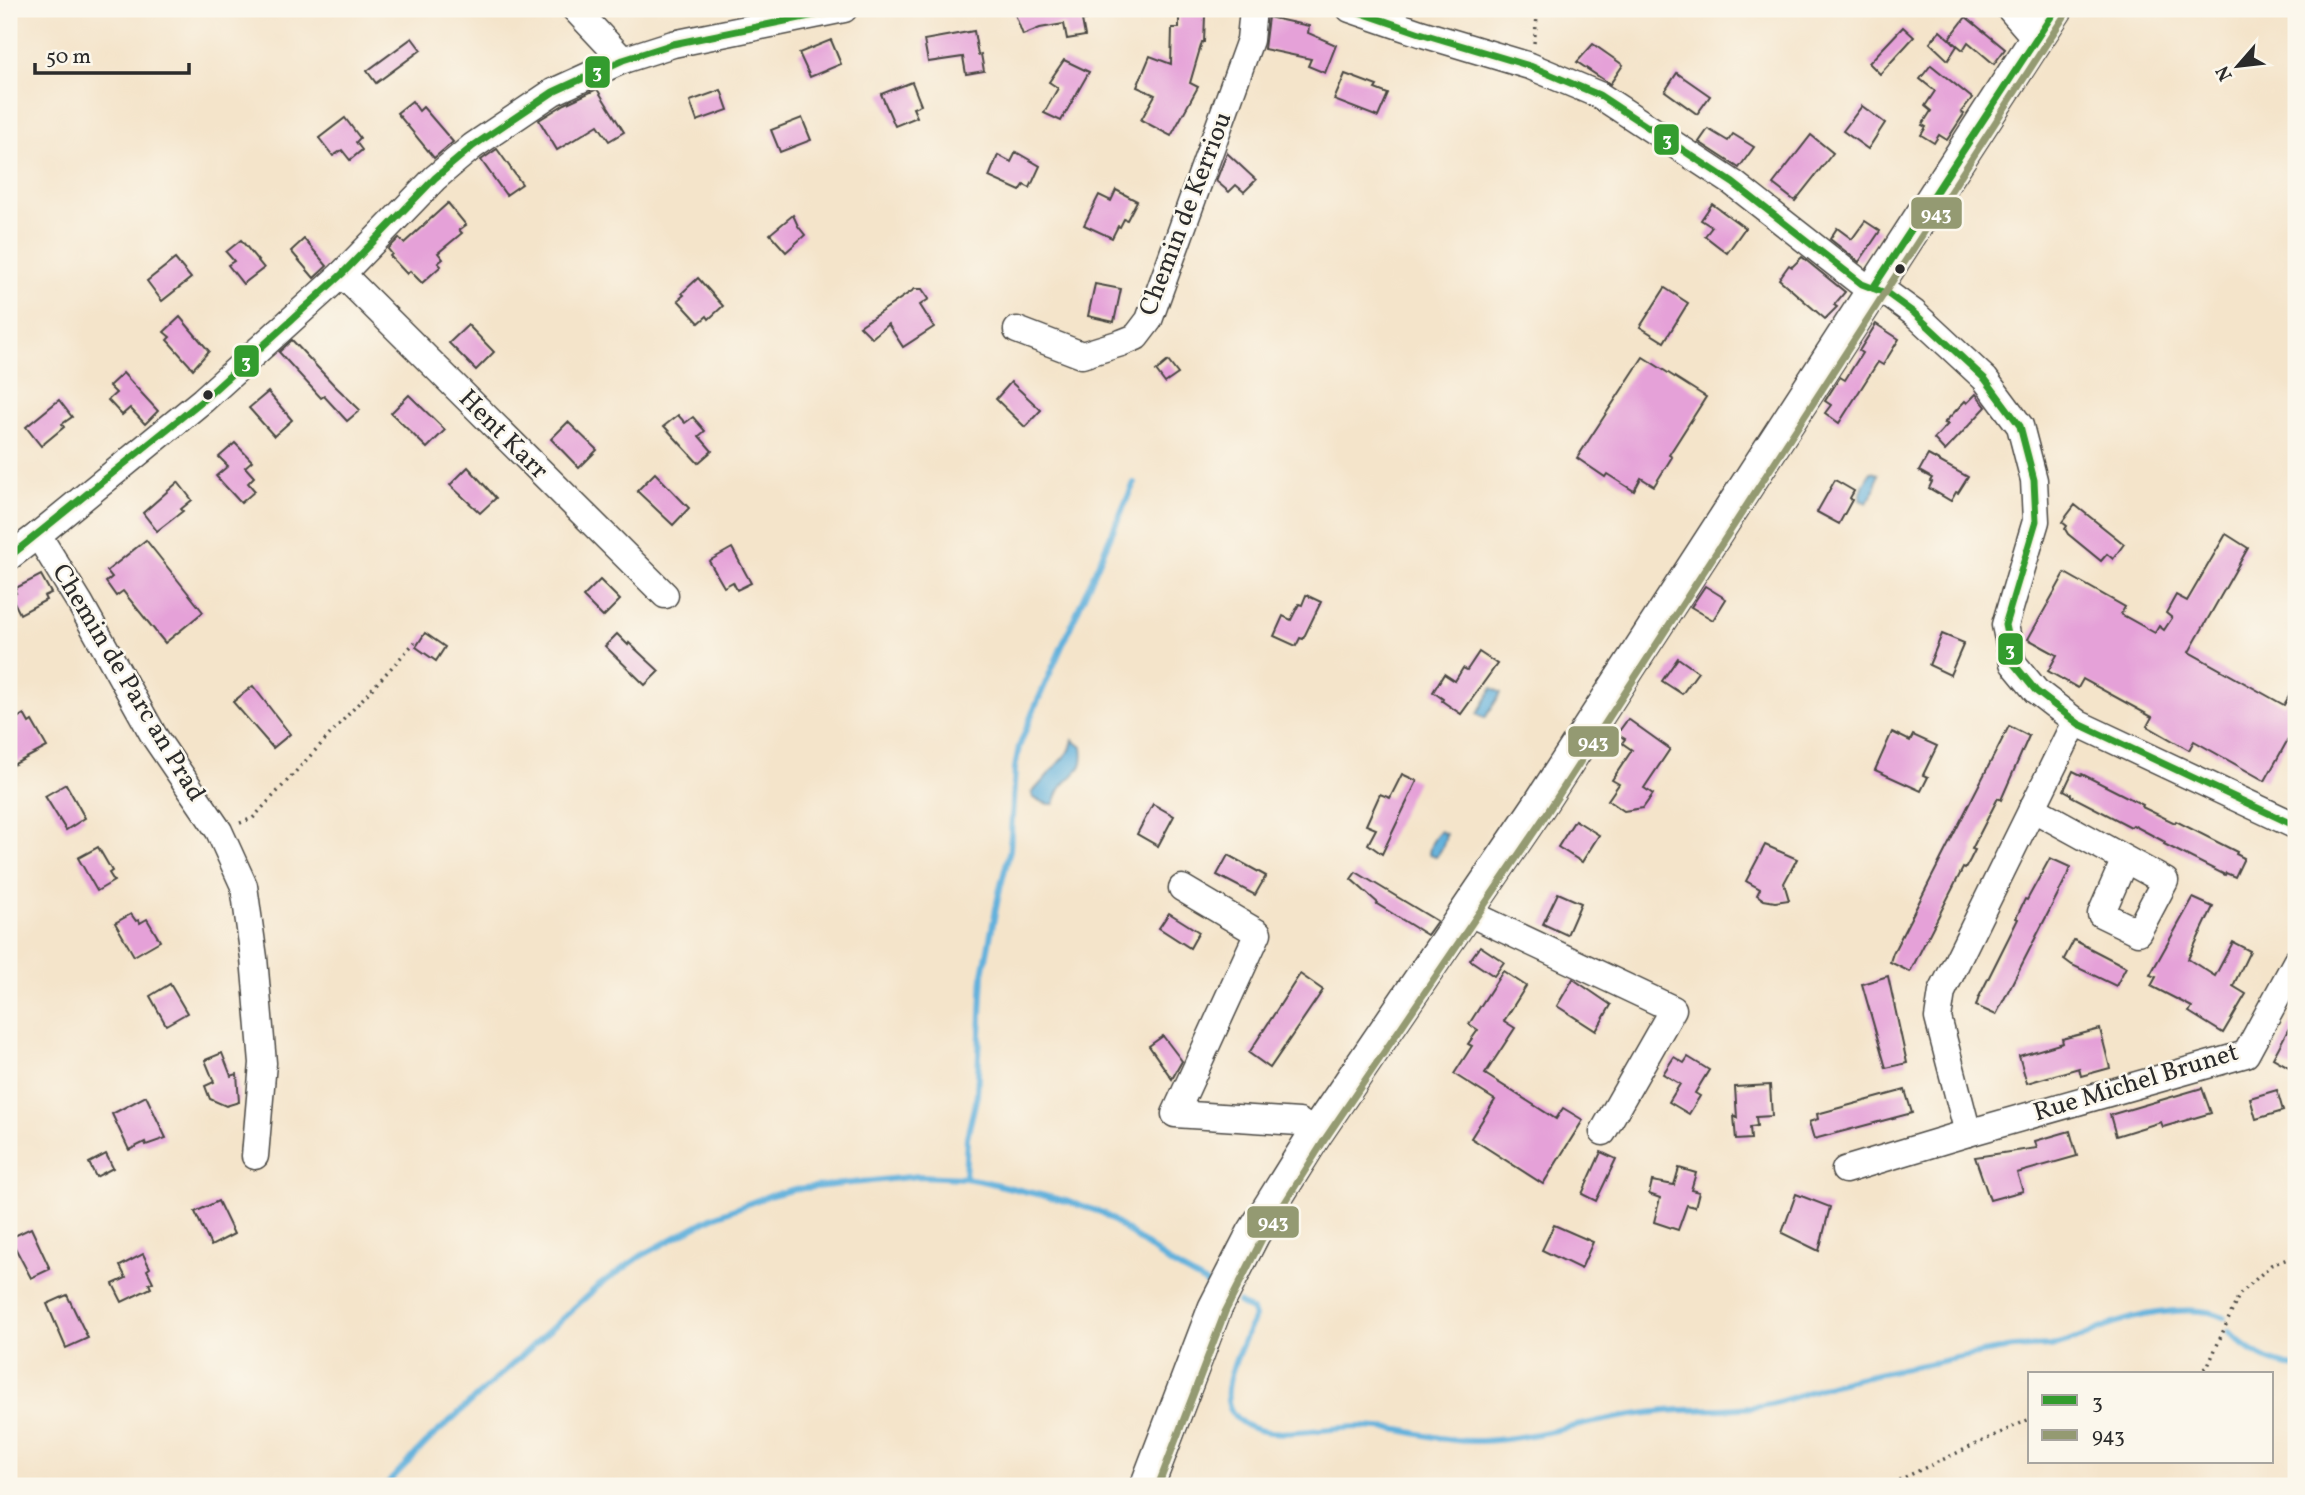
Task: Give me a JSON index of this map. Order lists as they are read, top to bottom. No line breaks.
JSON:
{"streets":{"street":["Chemin de Kerriou","Hent Karr","Chemin de Parc an Prad","Rue Michel Brunet"]},"lines":["transit line 3","transit line 943"],"legend":["3","943"],"scale_bar":"50 m","north":"bottom left"}
